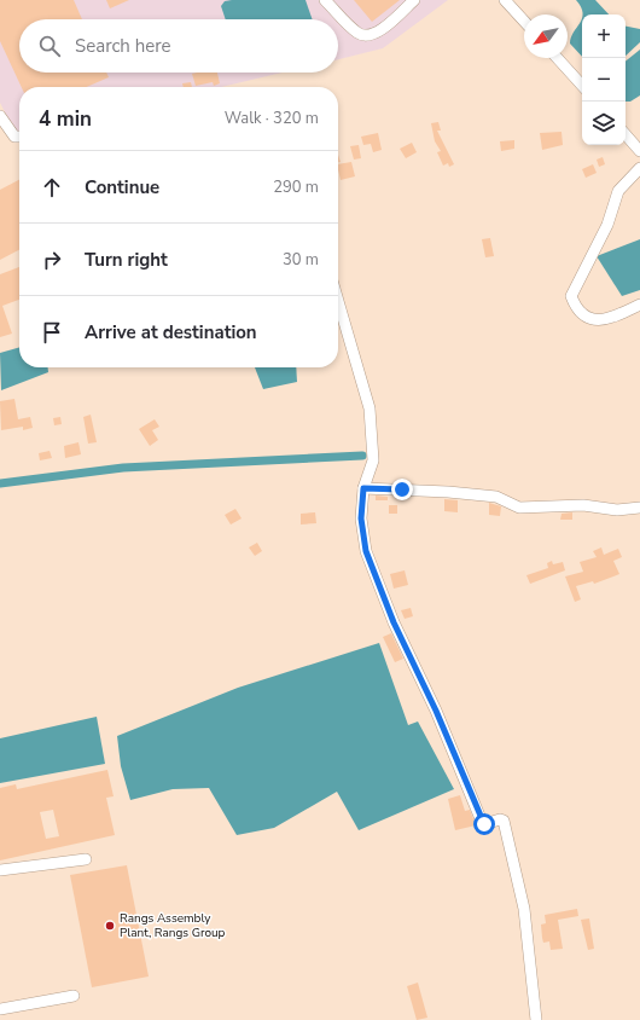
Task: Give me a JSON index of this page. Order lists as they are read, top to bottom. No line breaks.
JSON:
{"places":["Rangs Assembly Plant, Rangs Group"],"north":"bottom left","page":{"map_buttons":["+","−"],"search":"Search here","heading":["4 min","Walk · 320 m"],"list":[["Continue","290 m"],["Turn right","30 m"],"Arrive at destination"]}}
